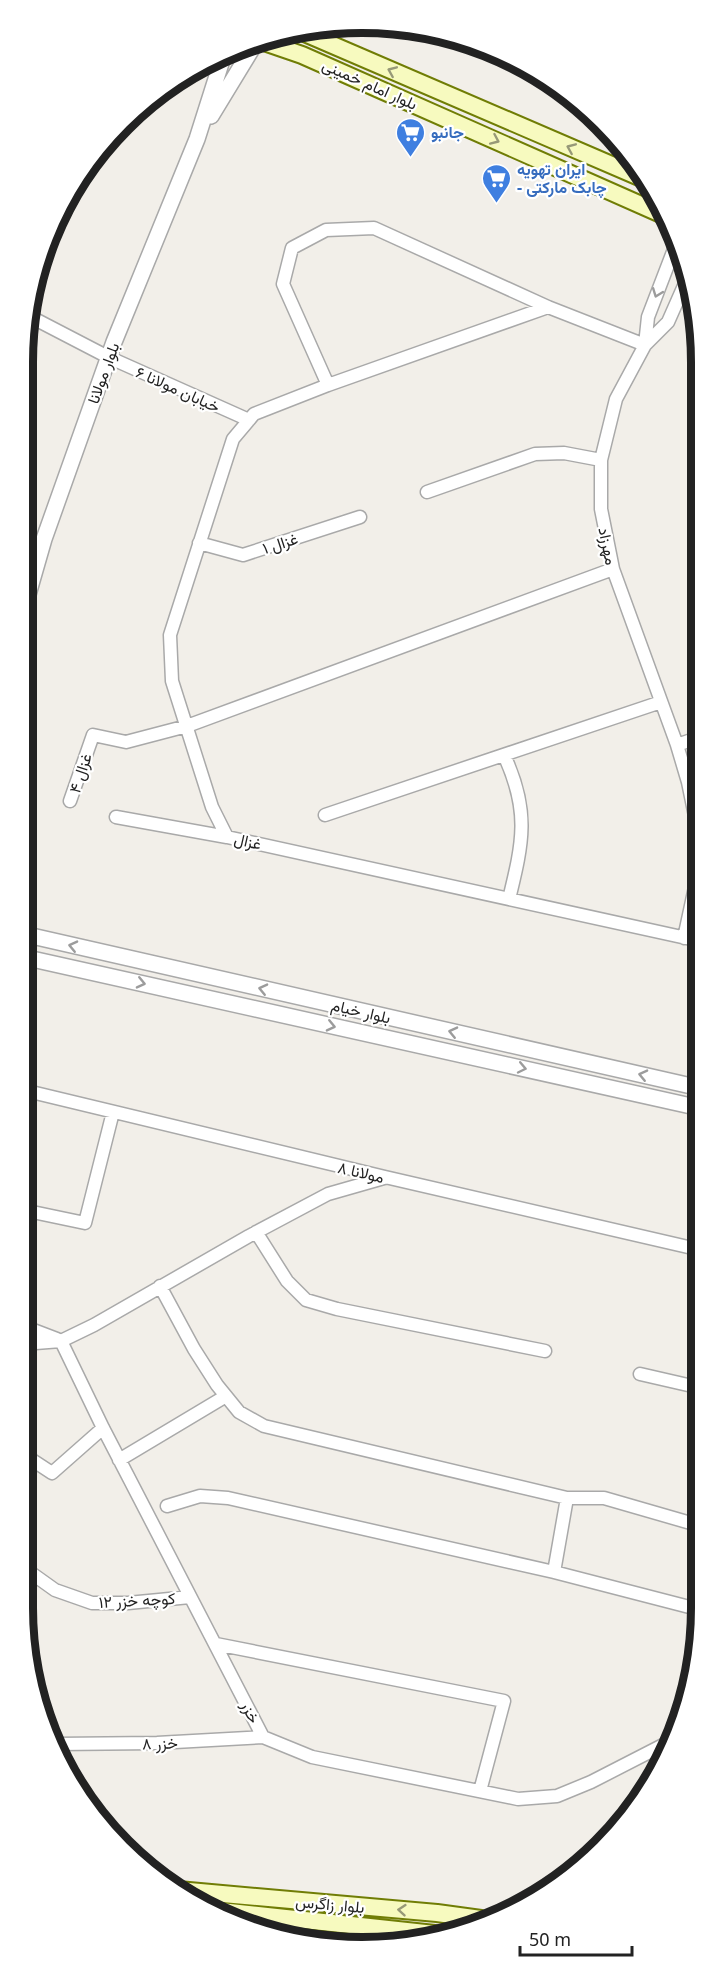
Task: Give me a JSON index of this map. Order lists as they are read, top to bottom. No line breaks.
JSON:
{"streets":{"main road":["بلوار امام خمینی","بلوار زاگرس"],"street":["بلوار مولانا","خیابان مولانا ۶","غزال ۱","مهرزاد","غزال ۴","غزال","بلوار خیام","مولانا ۸","کوچه خزر ۱۲","خزر","خزر ۸"]},"crossings":[["بلوار مولانا","خیابان مولانا ۶"],["خیابان مولانا ۶","غزال"],["غزال ۱","غزال"],["غزال ۴","غزال"],["کوچه خزر ۱۲","خزر"],["خزر","خزر ۸"]],"places":{"supermarket":["جانبو","ایران تهویه - چابک مارکتی"]},"scale_bar":"50 m"}
